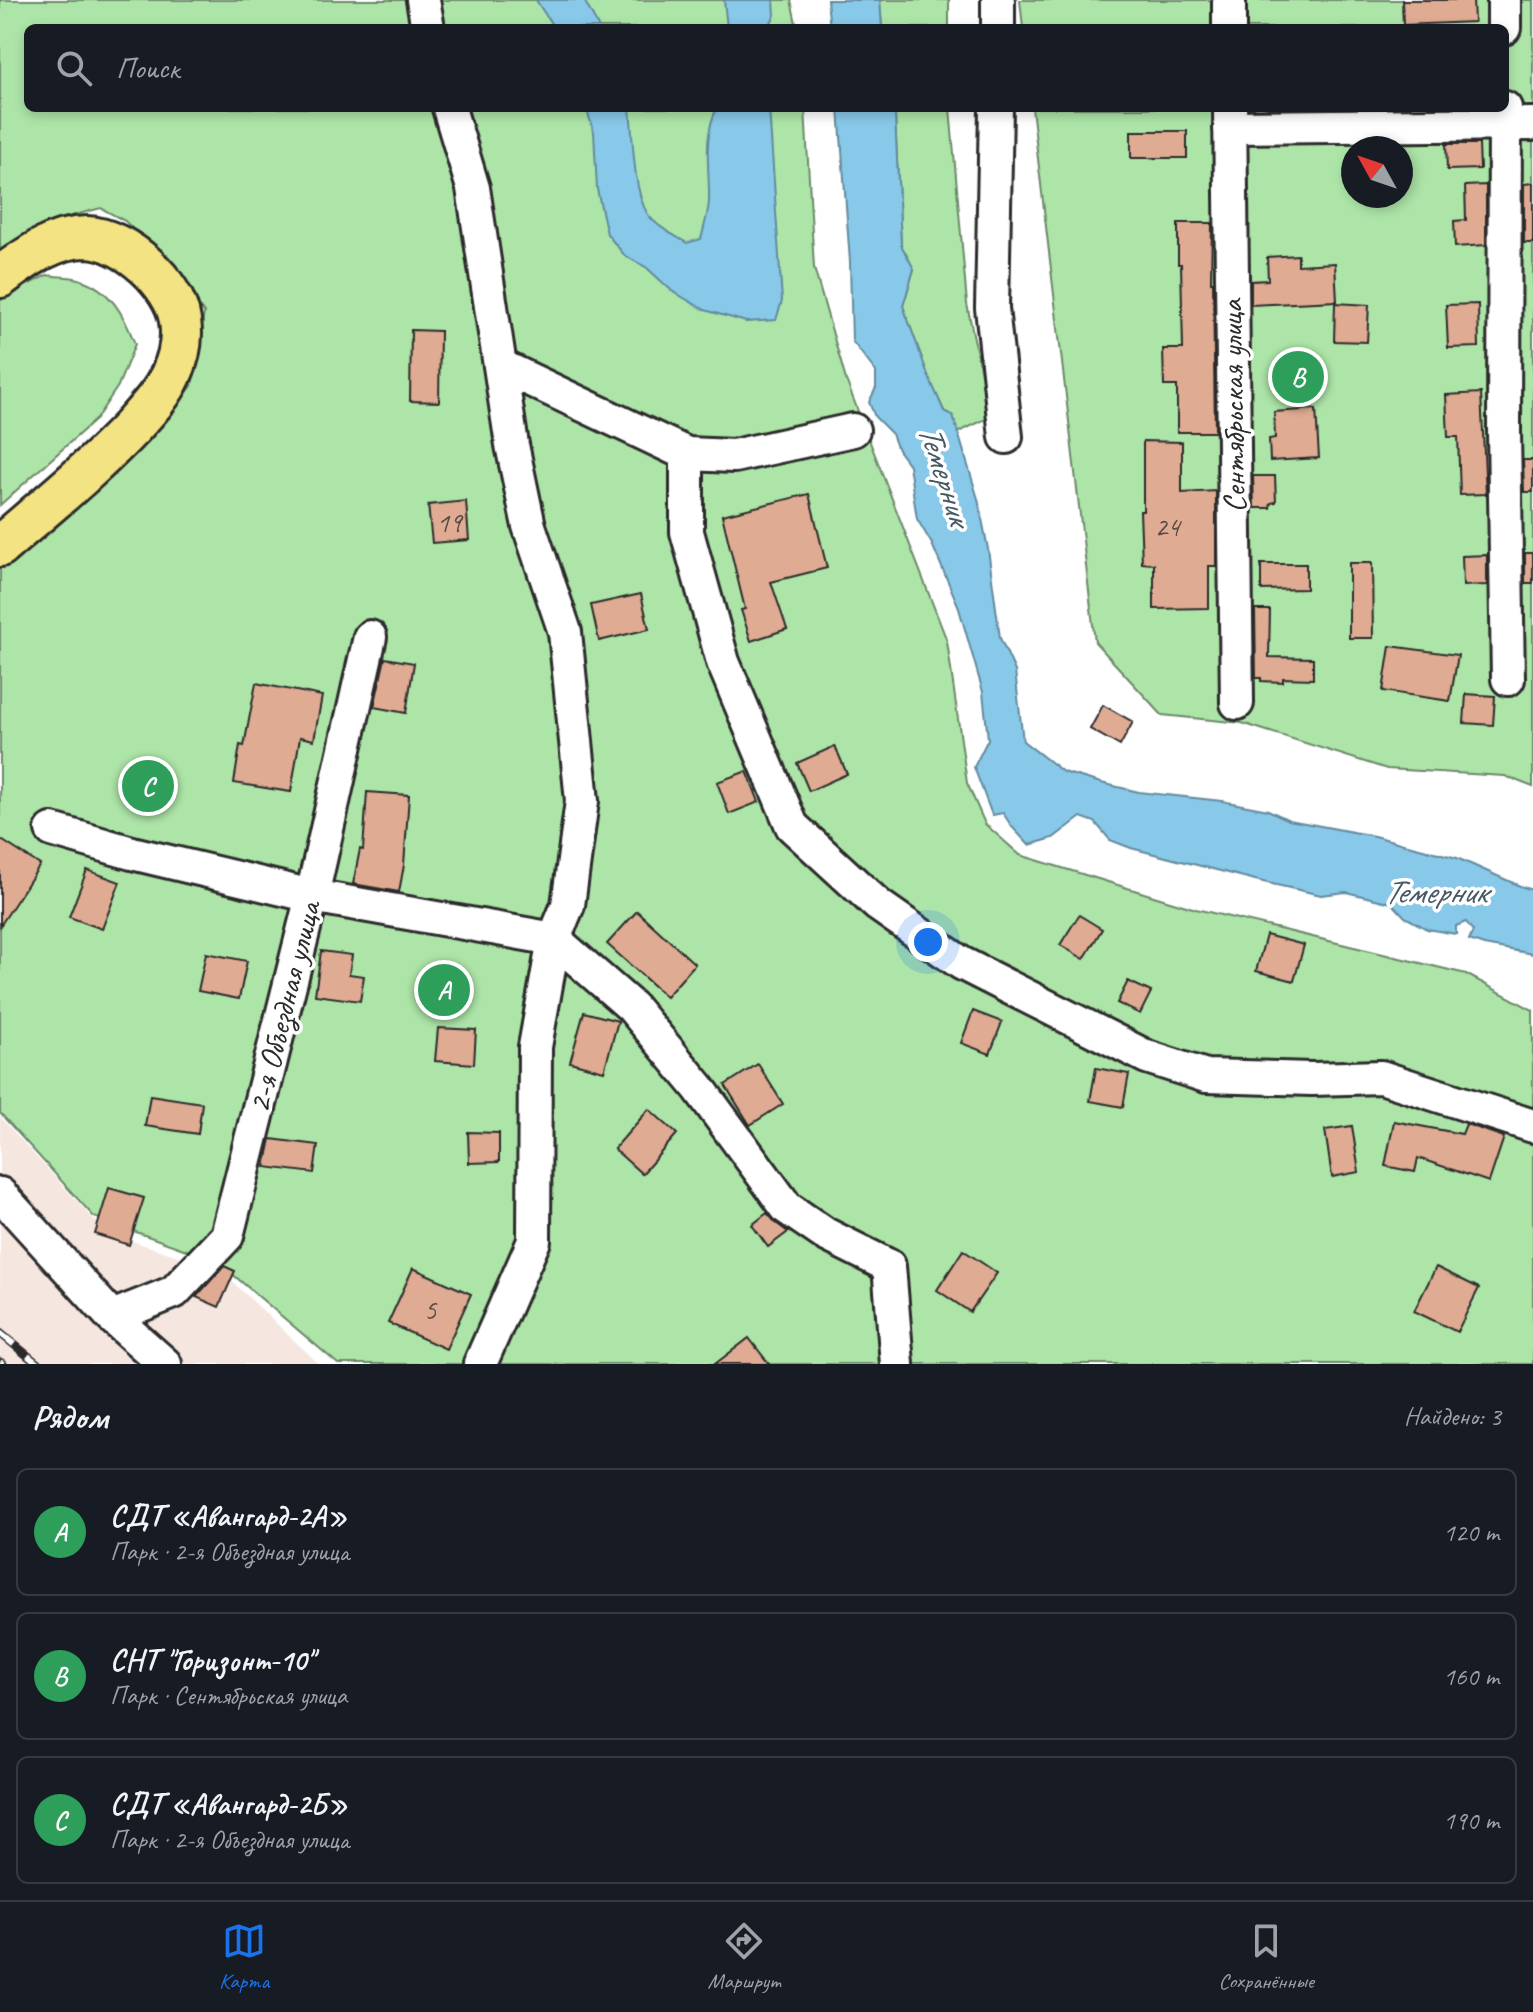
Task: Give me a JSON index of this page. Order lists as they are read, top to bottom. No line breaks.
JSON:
{"streets":{"street":["Сентябрьская улица","2-я Объездная улица"]},"water":["Темерник"],"house_numbers":["19","24","5"],"north":"top left","page":{"search":"Поиск","pins":["B","C","A"],"heading":["Рядом","Найдено: 3"],"list":[{"mark":"A","name":"СДТ «Авангард-2А»","note":"Парк · 2-я Объездная улица","value":"120 m"},{"mark":"B","name":"СНТ \"Горизонт-10\"","note":"Парк · Сентябрьская улица","value":"160 m"},{"mark":"C","name":"СДТ «Авангард-2Б»","note":"Парк · 2-я Объездная улица","value":"190 m"}],"nav":["Карта","Маршрут","Сохранённые"]}}
